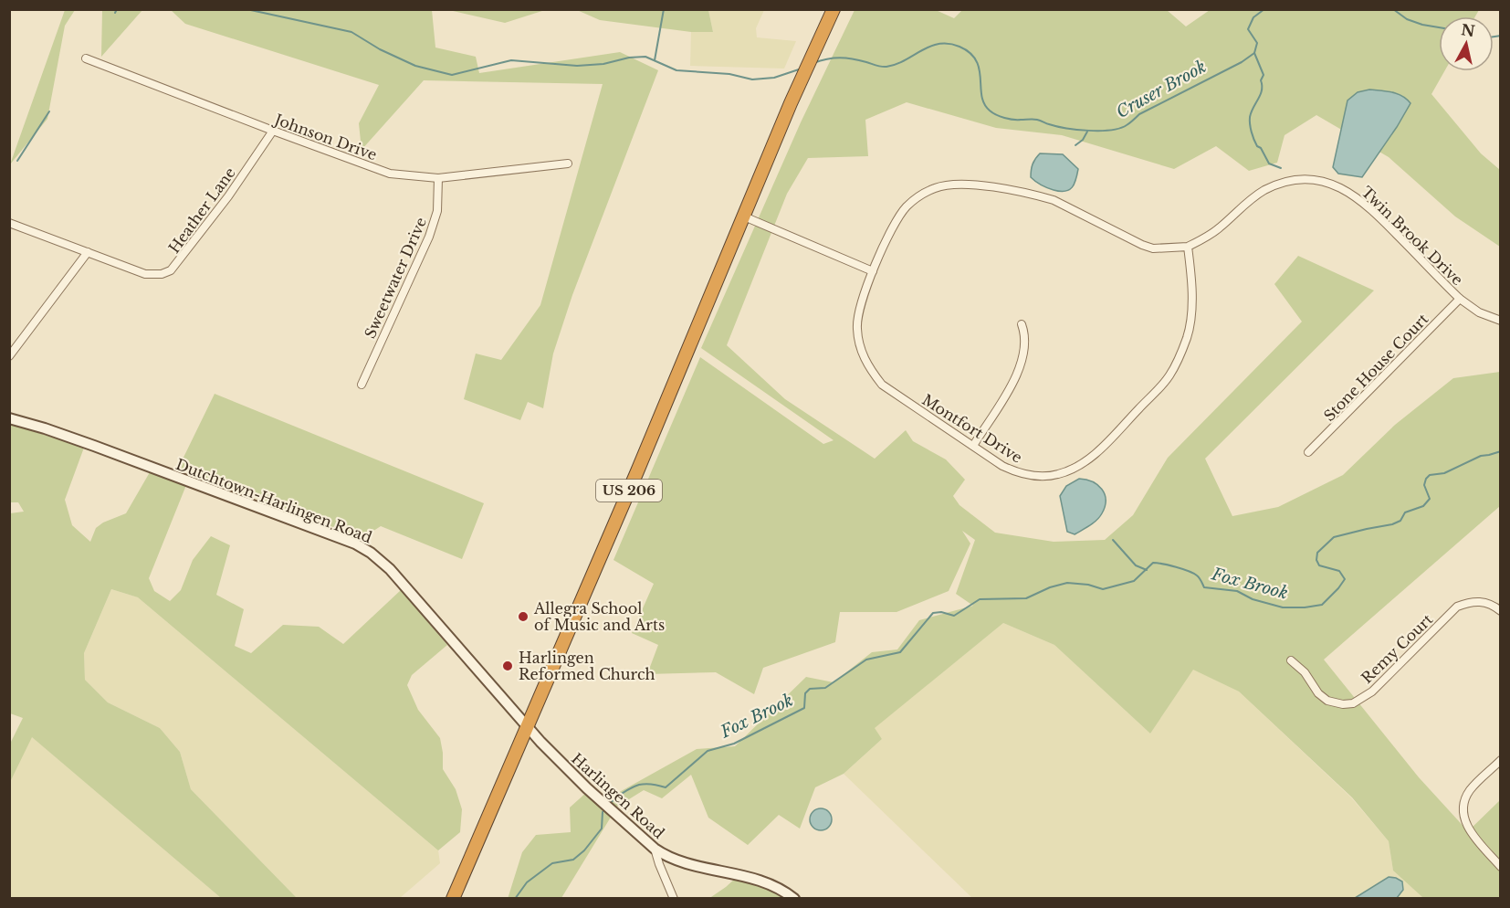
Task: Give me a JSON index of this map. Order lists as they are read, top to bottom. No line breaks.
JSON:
{"streets":{"highway":["US 206"],"street":["Johnson Drive","Heather Lane","Twin Brook Drive","Sweetwater Drive","Stone House Court","Montfort Drive","Dutchtown-Harlingen Road","Remy Court","Harlingen Road"]},"crossings":[["Johnson Drive","Heather Lane"],["Johnson Drive","Sweetwater Drive"],["Twin Brook Drive","Stone House Court"],["Twin Brook Drive","Montfort Drive"],["US 206","Dutchtown-Harlingen Road"],["US 206","Harlingen Road"],["Dutchtown-Harlingen Road","Harlingen Road"]],"water":["Cruser Brook","Fox Brook"],"places":["Allegra School of Music and Arts","Harlingen Reformed Church"],"north":"top"}
